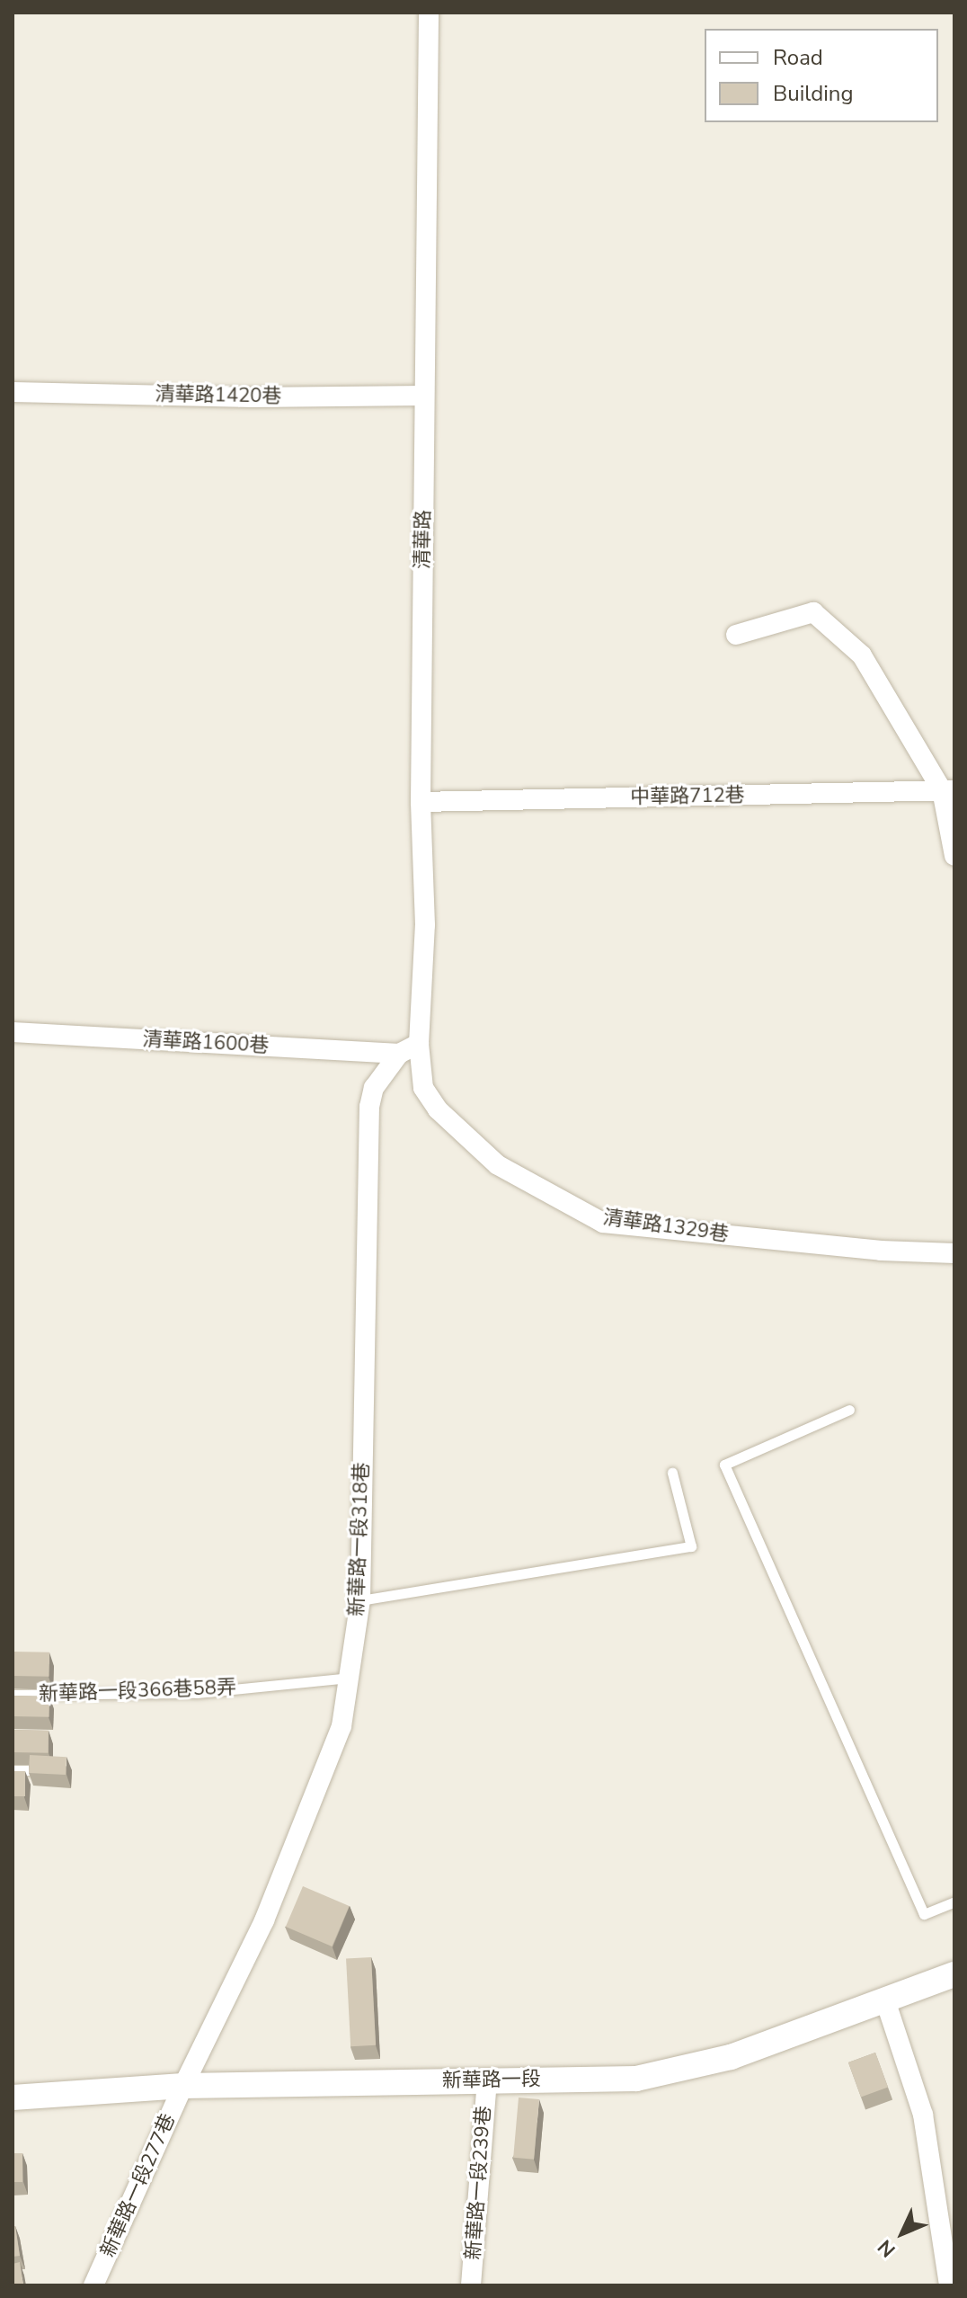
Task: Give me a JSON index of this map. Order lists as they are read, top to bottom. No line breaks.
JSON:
{"streets":{"street":["清華路1420巷","清華路","中華路712巷","清華路1600巷","清華路1329巷","新華路一段318巷","新華路一段","新華路一段239巷","新華路一段277巷"],"lane":["新華路一段366巷58弄"]},"crossings":[["清華路1420巷","清華路"],["清華路","中華路712巷"],["清華路","清華路1329巷"],["清華路1600巷","新華路一段318巷"],["新華路一段318巷","新華路一段366巷58弄"],["新華路一段318巷","新華路一段"],["新華路一段318巷","新華路一段277巷"],["新華路一段","新華路一段239巷"],["新華路一段","新華路一段277巷"]],"legend":["Road","Building"],"north":"bottom left"}
